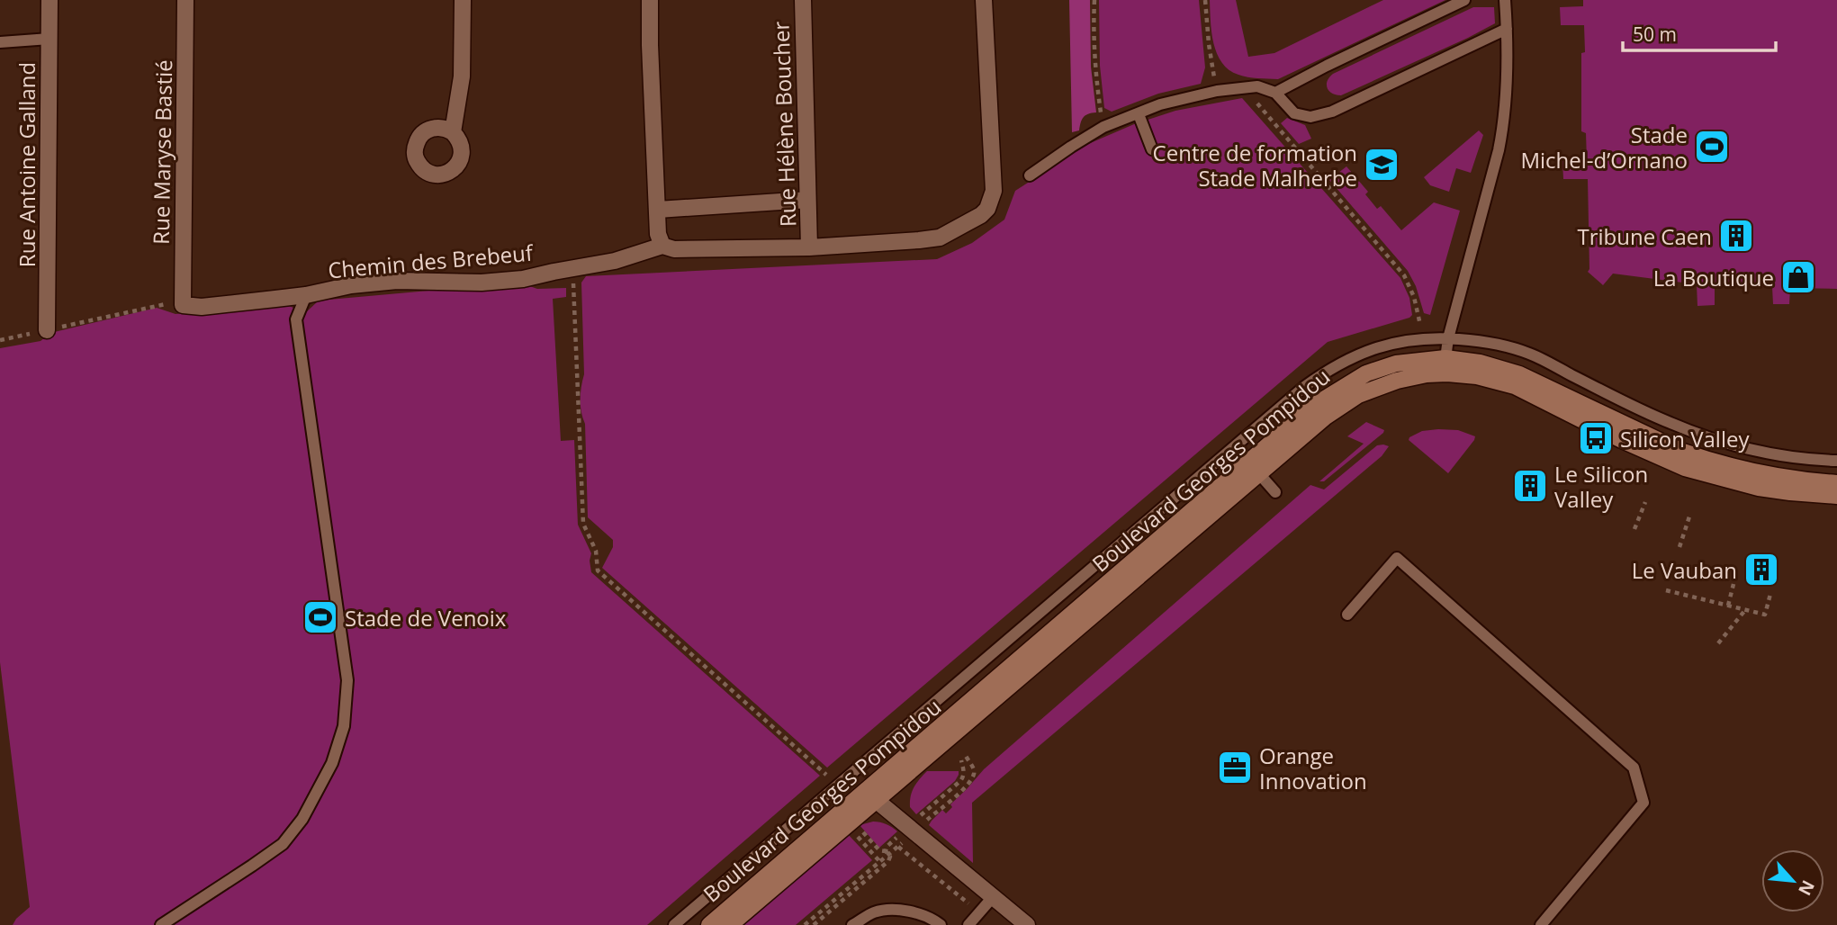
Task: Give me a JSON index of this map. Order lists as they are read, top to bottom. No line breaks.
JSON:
{"streets":{"street":["Rue Hélène Boucher","Rue Maryse Bastié","Rue Antoine Galland","Chemin des Brebeuf","Boulevard Georges Pompidou"]},"crossings":[["Rue Hélène Boucher","Chemin des Brebeuf"],["Rue Maryse Bastié","Chemin des Brebeuf"]],"places":{"sports":["Stade Michel-d’Ornano","Stade de Venoix"],"school or university":["Centre de formation Stade Malherbe"],"building":["Tribune Caen","Le Silicon Valley","Le Vauban"],"shop":["La Boutique"],"bus stop":["Silicon Valley"],"office":["Orange Innovation"]},"scale_bar":"50 m","north":"bottom right"}
